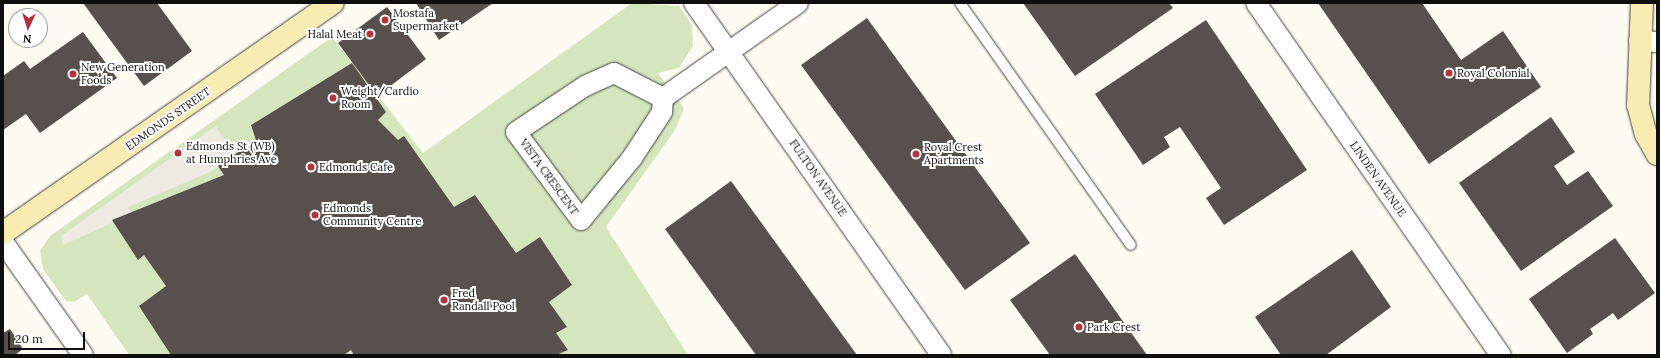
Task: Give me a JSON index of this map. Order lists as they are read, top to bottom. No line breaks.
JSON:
{"streets":{"street":["EDMONDS STREET","VISTA CRESCENT","FULTON AVENUE","LINDEN AVENUE"]},"places":["Mostafa Supermarket","Halal Meat","Royal Colonial","New Generation Foods","Weight/Cardio Room","Edmonds St (WB) at Humphries Ave","Royal Crest Apartments","Edmonds Cafe","Edmonds Community Centre","Fred Randall Pool","Park Crest"],"scale_bar":"20 m","north":"bottom"}
